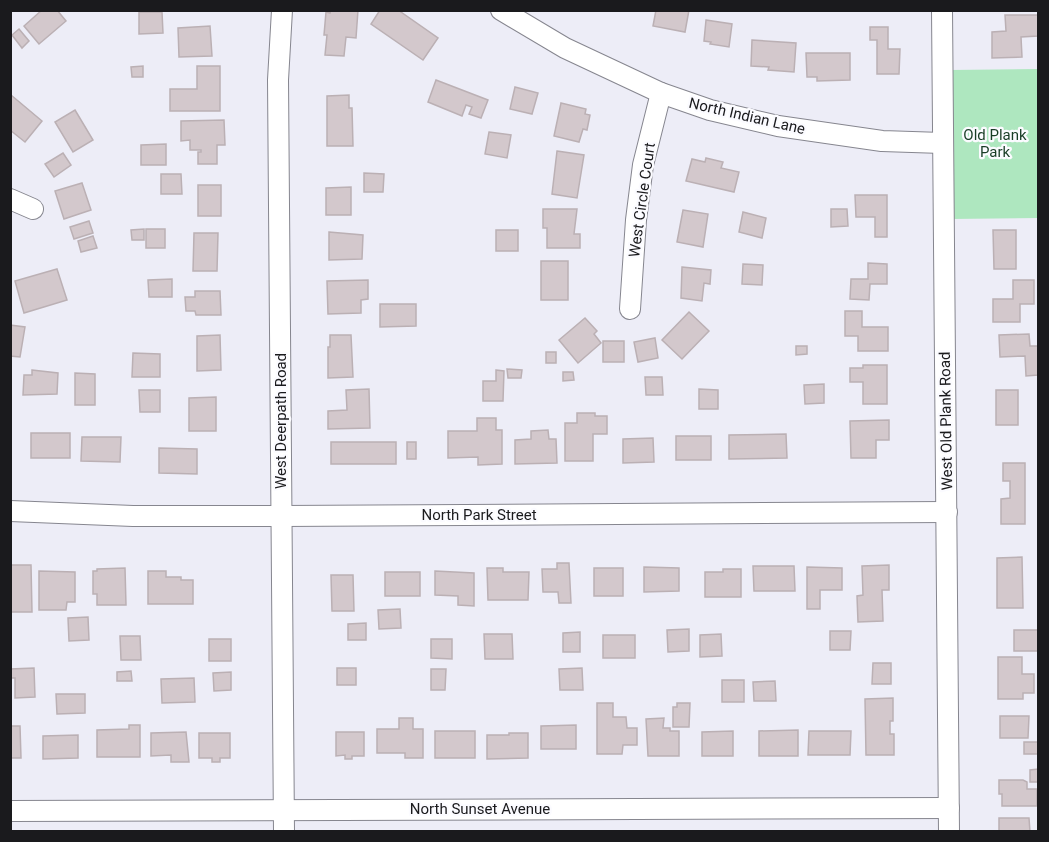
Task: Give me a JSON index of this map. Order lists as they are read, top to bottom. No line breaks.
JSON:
{"streets":{"street":["North Indian Lane","West Circle Court","West Deerpath Road","West Old Plank Road","North Park Street","North Sunset Avenue"]},"crossings":[["North Indian Lane","West Circle Court"],["North Indian Lane","West Old Plank Road"],["West Deerpath Road","North Park Street"],["West Deerpath Road","North Sunset Avenue"],["West Old Plank Road","North Park Street"],["West Old Plank Road","North Sunset Avenue"]],"parks":["Old Plank Park"]}
